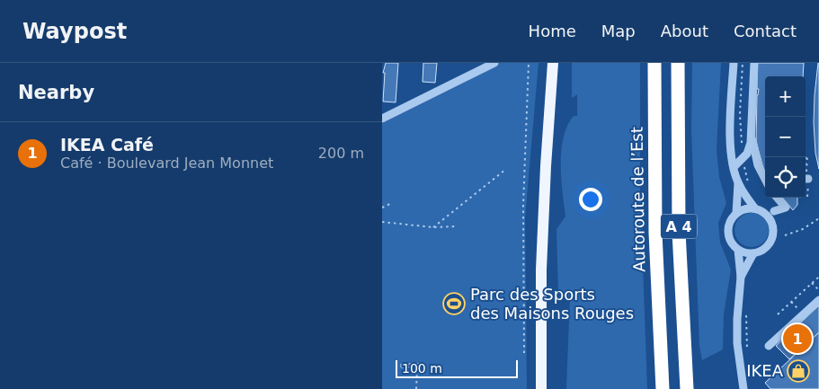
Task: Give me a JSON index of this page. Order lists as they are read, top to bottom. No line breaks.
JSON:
{"streets":{"highway":["Autoroute de l’Est","A 4"]},"places":{"sports":["Parc des Sports des Maisons Rouges"],"shop":["IKEA"]},"scale_bar":"100 m","page":{"header":"Waypost","nav":["Home","Map","About","Contact"],"heading":"Nearby","map_buttons":["+","−"],"list":[{"mark":"1","name":"IKEA Café","note":"Café · Boulevard Jean Monnet","value":"200 m"}],"pins":"1","scale":"100 m"}}
